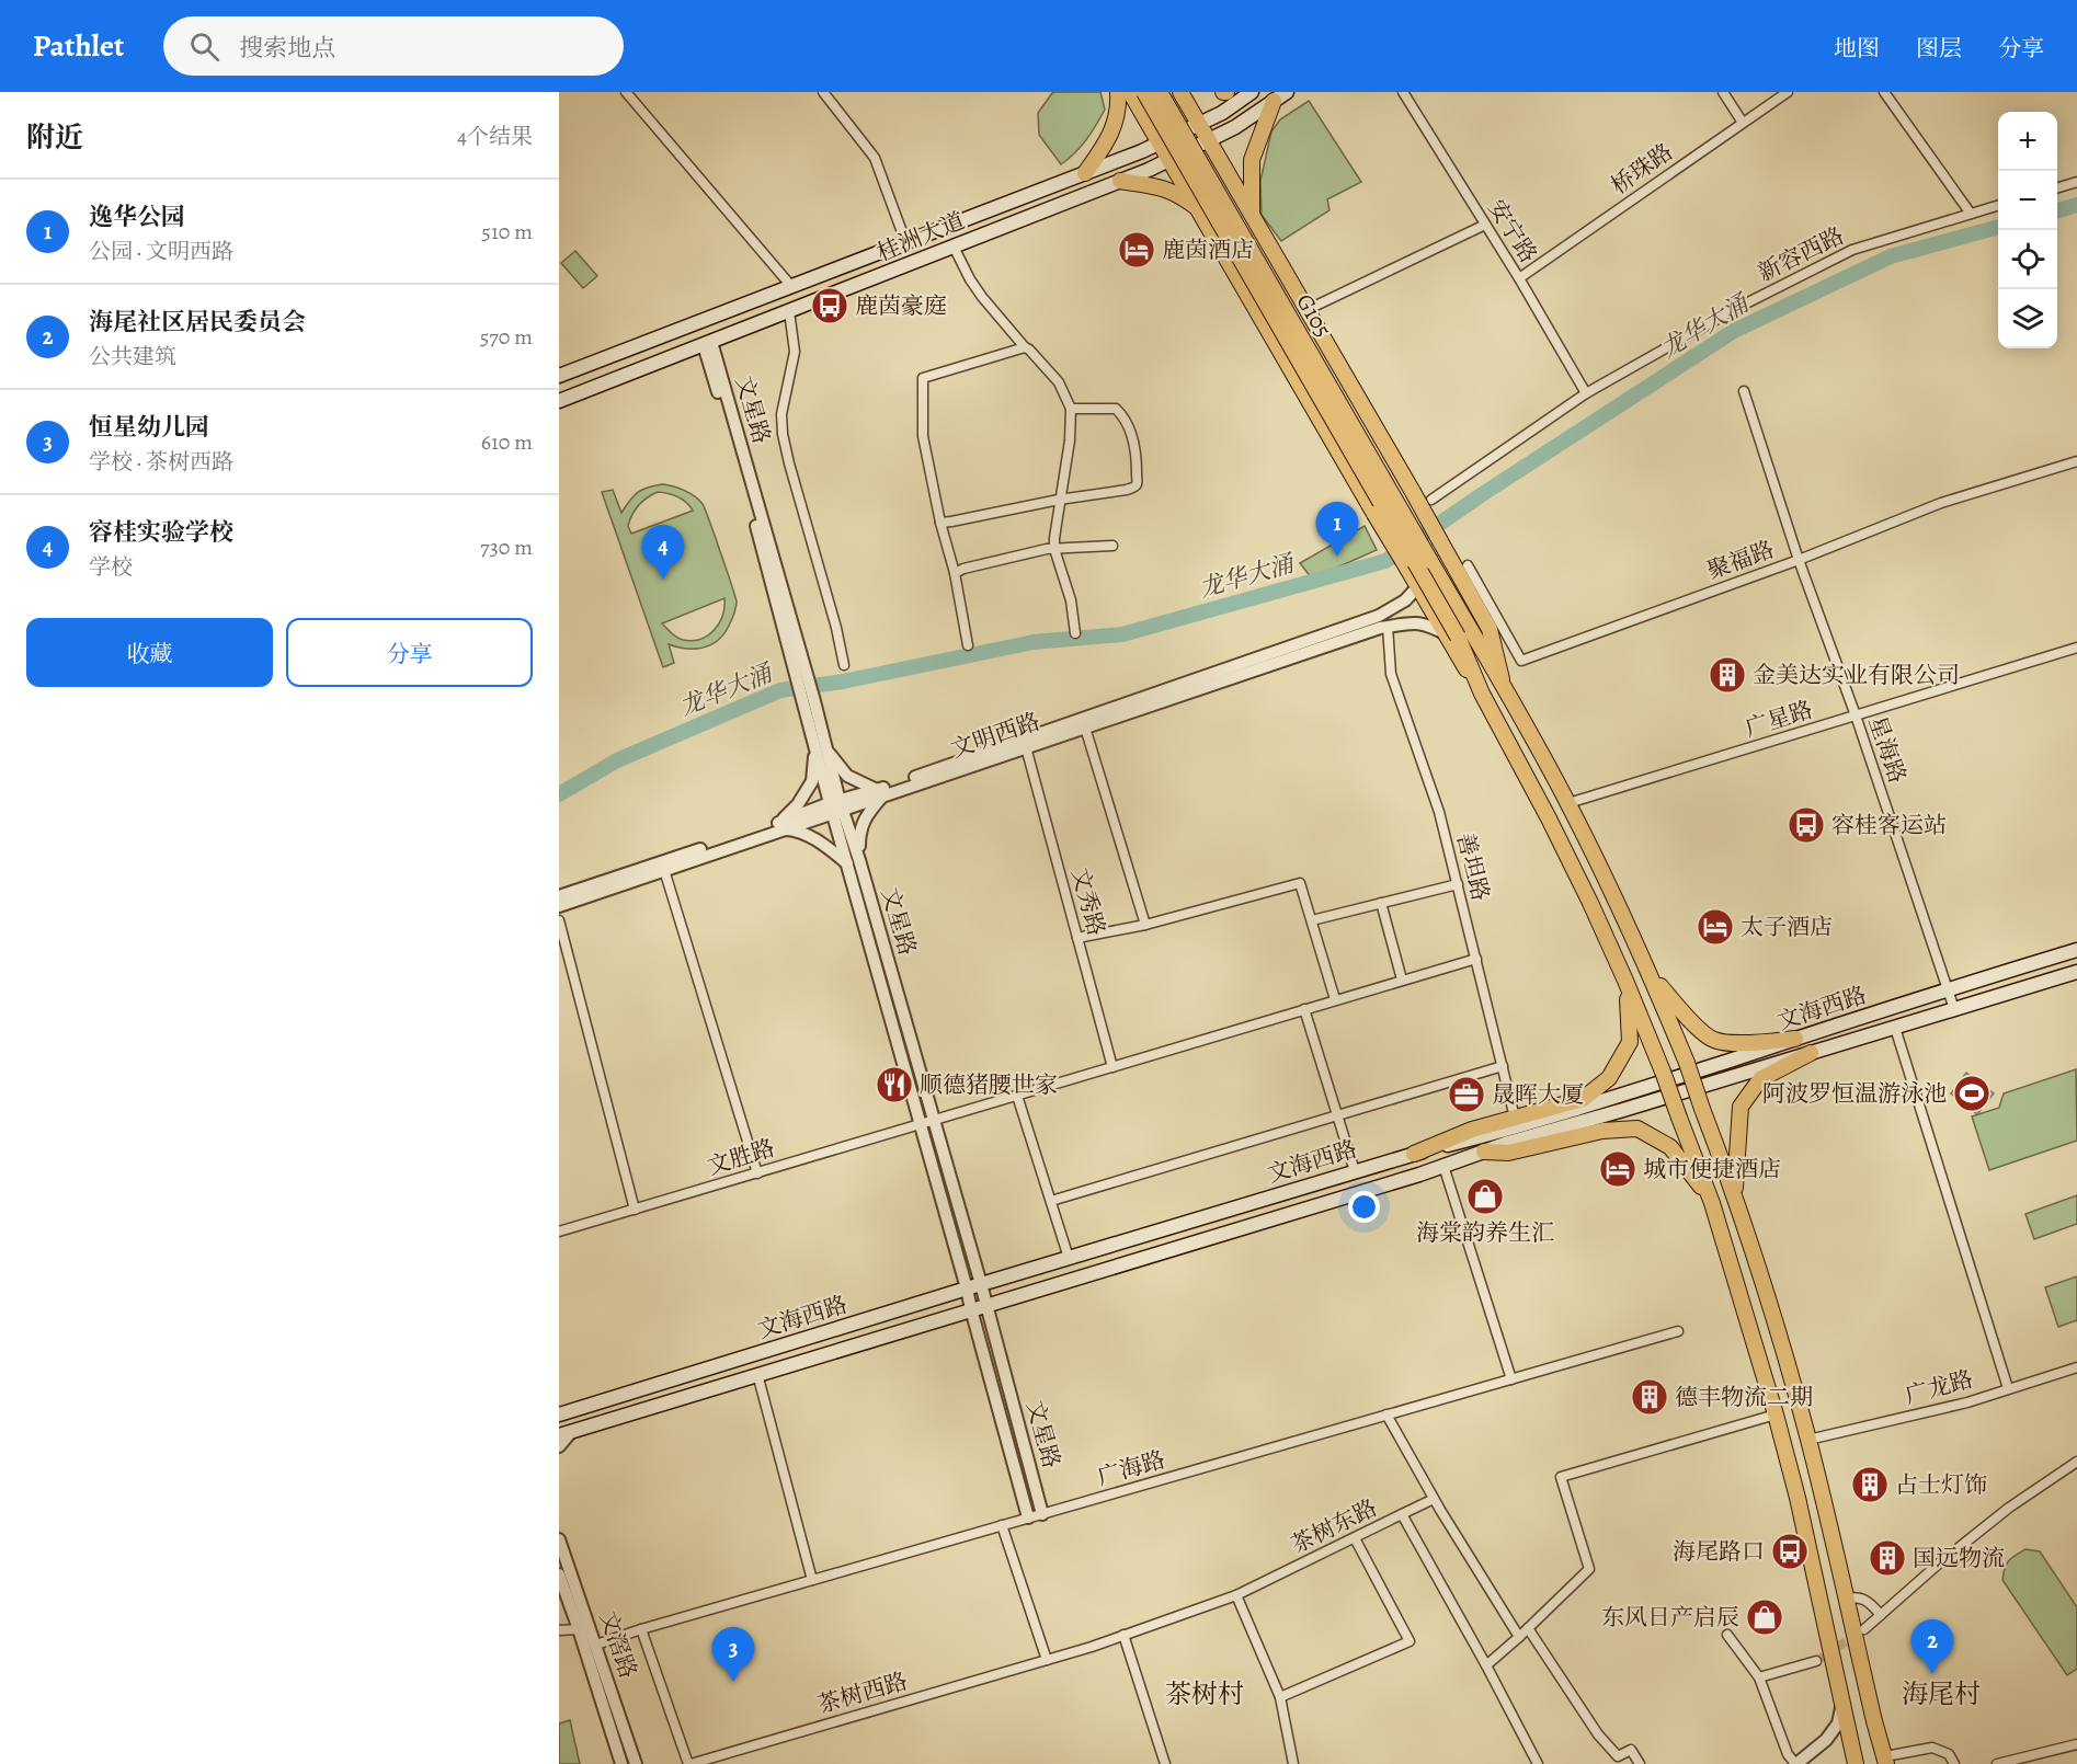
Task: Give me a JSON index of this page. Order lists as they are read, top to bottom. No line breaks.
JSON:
{"streets":{"main road":["桂洲大道","G105","文海西路"],"street":["桥珠路","安宁路","新容西路","文星路","聚福路","广星路","文明西路","星海路","善坦路","文秀路","文胜路","广龙路","广海路","茶树东路","文滘路","茶树西路"]},"crossings":[["桥珠路","安宁路"],["安宁路","新容西路"],["G105","文明西路"],["文星路","文明西路"],["文星路","文海西路"],["文星路","文胜路"],["文星路","广海路"],["聚福路","星海路"],["广星路","星海路"],["文明西路","善坦路"],["文明西路","文秀路"],["星海路","文海西路"],["善坦路","文胜路"],["文秀路","文胜路"],["广海路","文滘路"],["茶树东路","茶树西路"]],"districts":["茶树村","海尾村"],"water":["龙华大涌"],"places":{"hotel":["鹿茵酒店","太子酒店","城市便捷酒店"],"bus stop":["鹿茵豪庭","容桂客运站","海尾路口"],"building":["金美达实业有限公司","德丰物流二期","占士灯饰","国远物流"],"restaurant":["顺德猪腰世家"],"sports":["阿波罗恒温游泳池"],"office":["晟晖大厦"],"shop":["海棠韵养生汇","东风日产启辰"]},"page":{"header":"Pathlet","search":"搜索地点","nav":["地图","图层","分享"],"heading":["附近","4个结果"],"map_buttons":["+","−"],"list":[{"mark":"1","name":"逸华公园","note":"公园 · 文明西路","value":"510 m"},{"mark":"2","name":"海尾社区居民委员会","note":"公共建筑","value":"570 m"},{"mark":"3","name":"恒星幼儿园","note":"学校 · 茶树西路","value":"610 m"},{"mark":"4","name":"容桂实验学校","note":"学校","value":"730 m"}],"pins":["1","4","2","3"],"buttons":["收藏","分享"]}}
